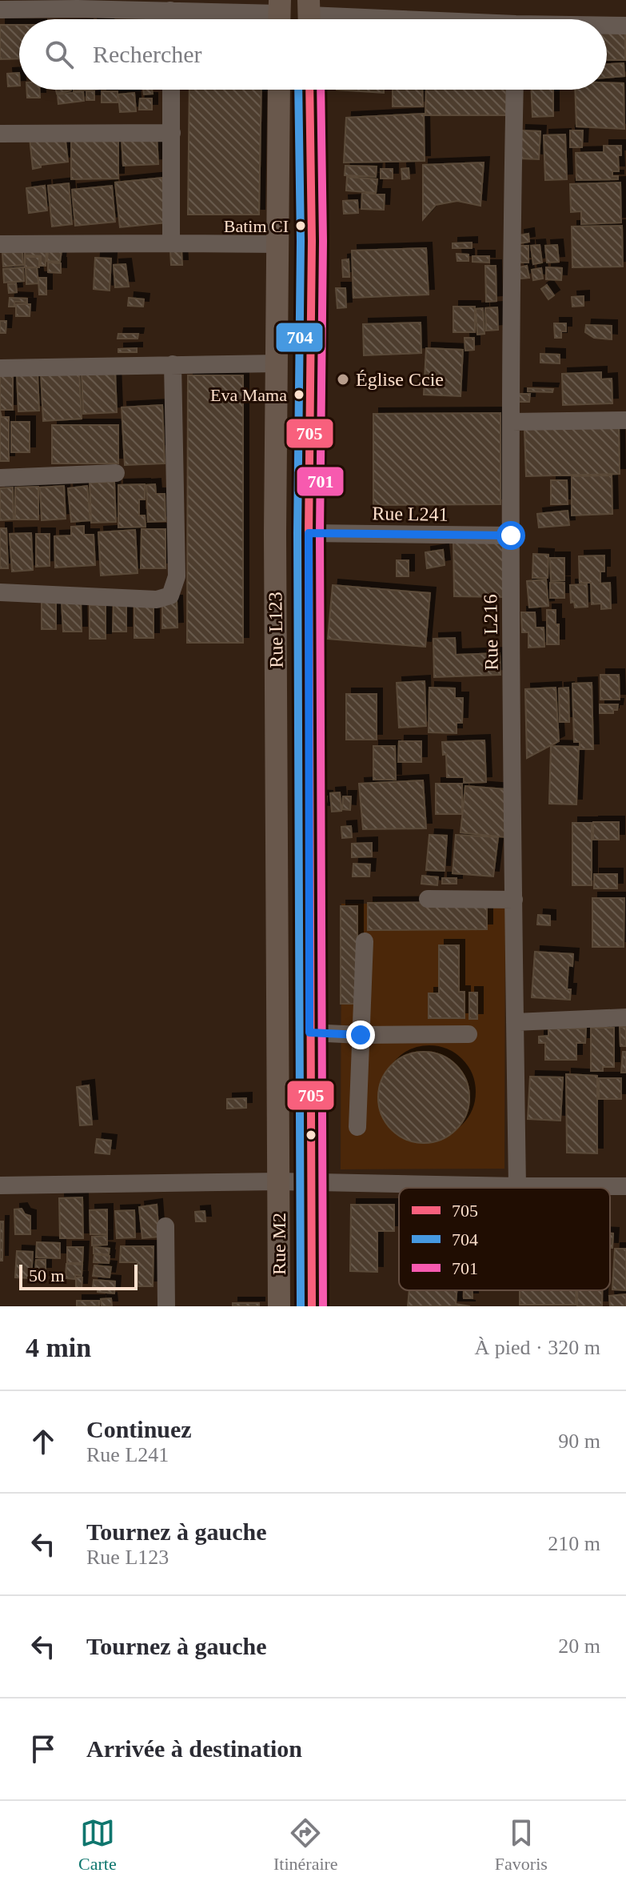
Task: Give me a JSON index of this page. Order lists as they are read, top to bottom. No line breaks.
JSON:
{"streets":{"main road":["Rue L123","Rue M2"],"street":["Rue L241","Rue L216"]},"crossings":[["Rue L241","Rue L123"],["Rue L241","Rue L216"],["Rue L123","Rue M2"]],"places":["Batim CI","Église Ccie","Eva Mama"],"lines":["transit line 705","transit line 704","transit line 701"],"legend":["705","704","701"],"scale_bar":"50 m","page":{"search":"Rechercher","scale":"50 m","heading":["4 min","À pied · 320 m"],"list":[["Continuez","Rue L241","90 m"],["Tournez à gauche","Rue L123","210 m"],["Tournez à gauche","20 m"],"Arrivée à destination"],"nav":["Carte","Itinéraire","Favoris"]}}
